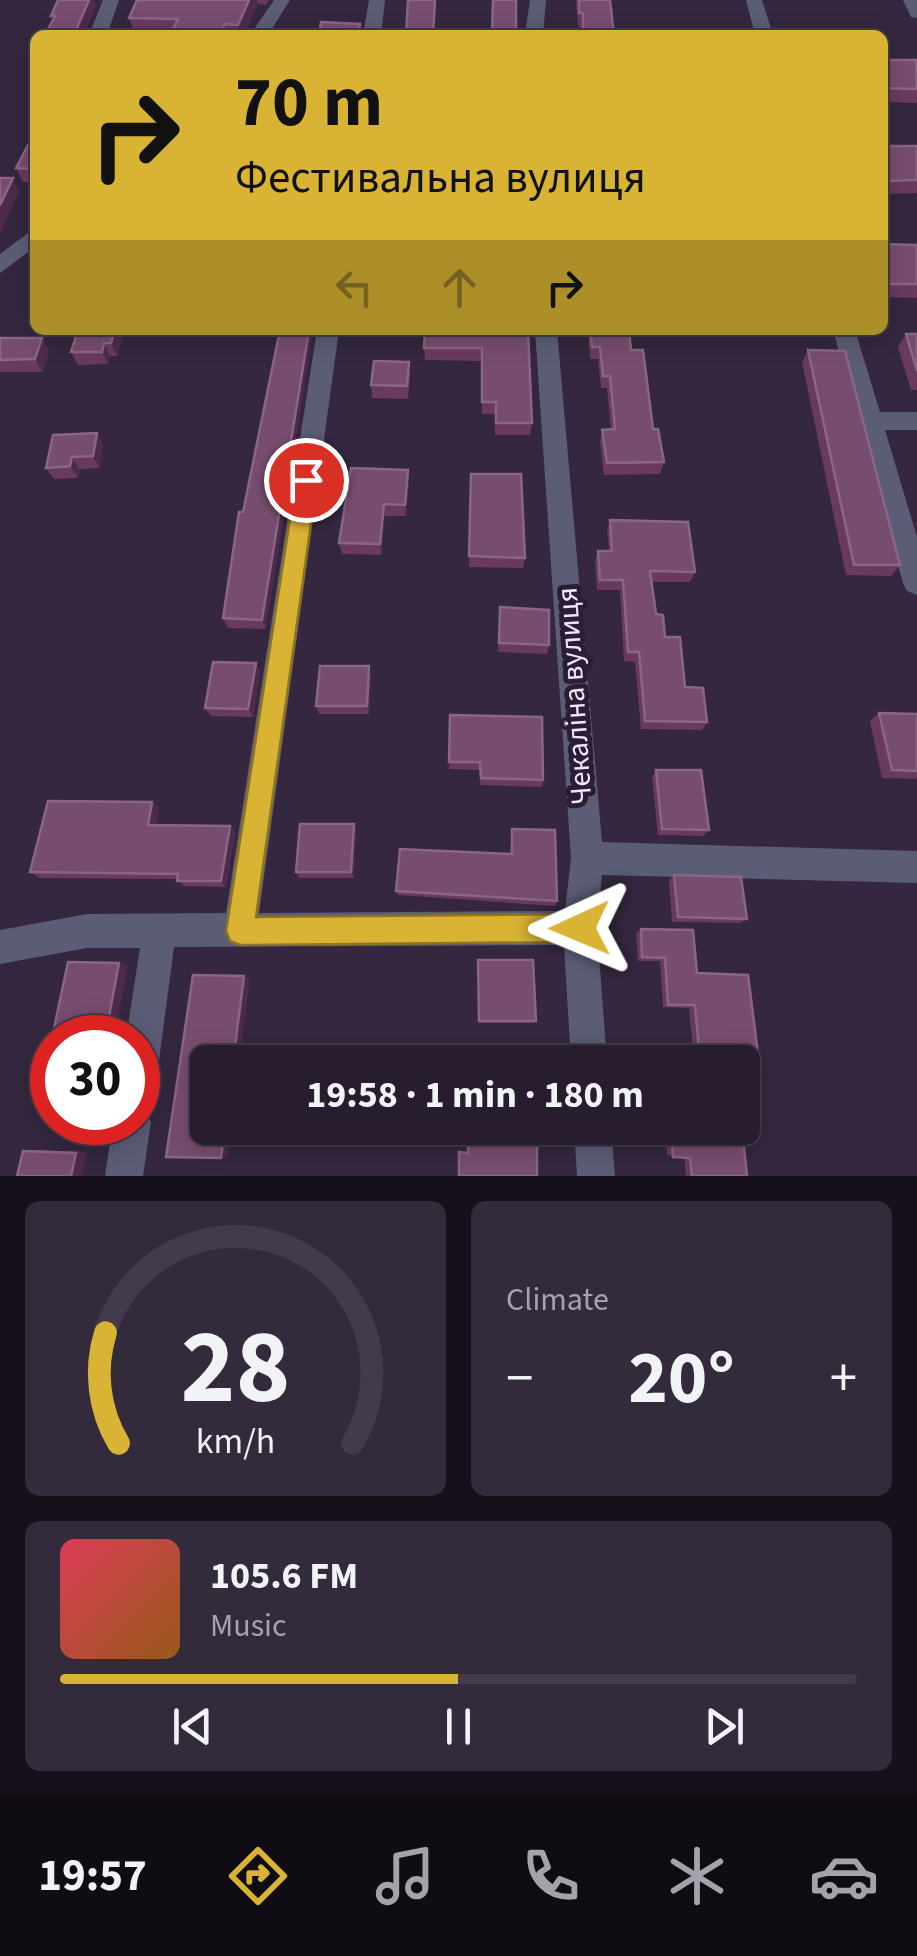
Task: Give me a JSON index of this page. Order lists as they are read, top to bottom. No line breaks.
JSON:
{"streets":{"street":["Чекаліна вулиця"]},"page":{"turn":["70 m","Фестивальна вулиця"],"limit":"30","trip":"19:58 · 1 min · 180 m","tile":"Climate","heat":["−","20°","+"],"song":["105.6 FM","Music"],"tabs":"19:57","gauge":["28","km/h"]}}
